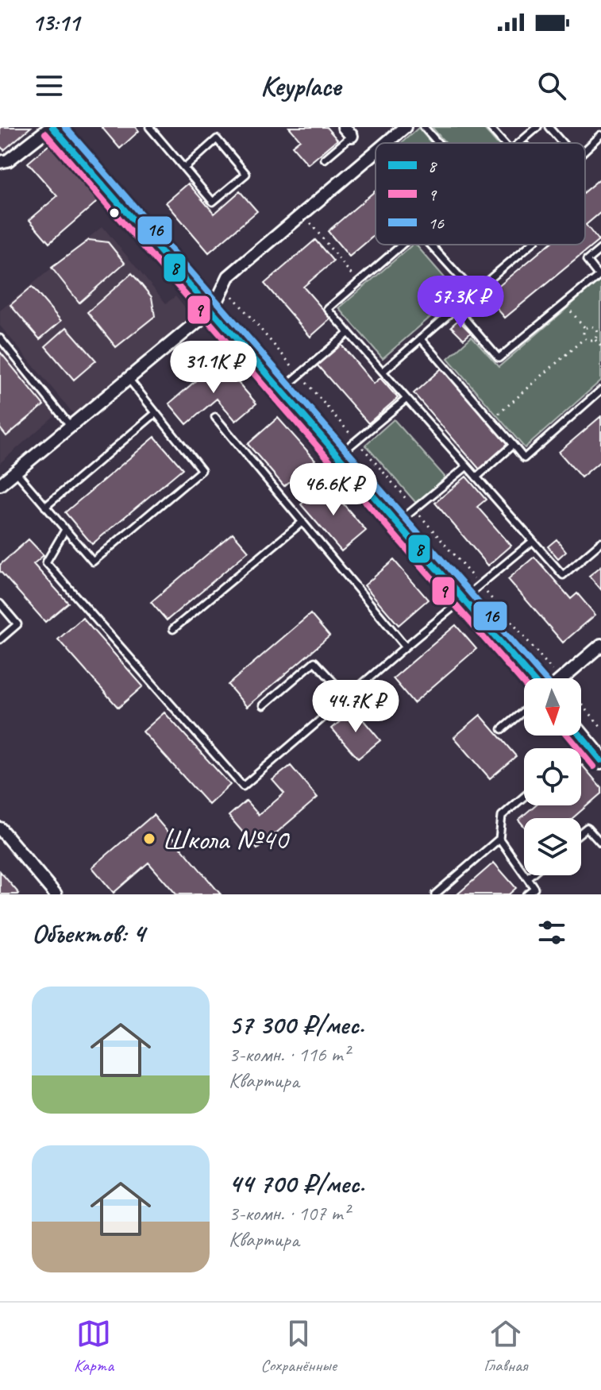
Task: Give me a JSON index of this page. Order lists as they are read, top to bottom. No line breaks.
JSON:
{"places":["Школа №40"],"lines":["transit line 8","transit line 16","transit line 9"],"legend":["8","9","16"],"north":"bottom","page":{"status":"13:11","header":"Keyplace","price":["57.3K ₽","31.1K ₽","46.6K ₽","44.7K ₽"],"heading":"Объектов: 4","list":[{"name":"57 300 ₽/мес.","note":"3-комн. · 116 m² · Квартира"},{"name":"44 700 ₽/мес.","note":"3-комн. · 107 m² · Квартира"}],"tabs":["Карта","Сохранённые","Главная"]}}
